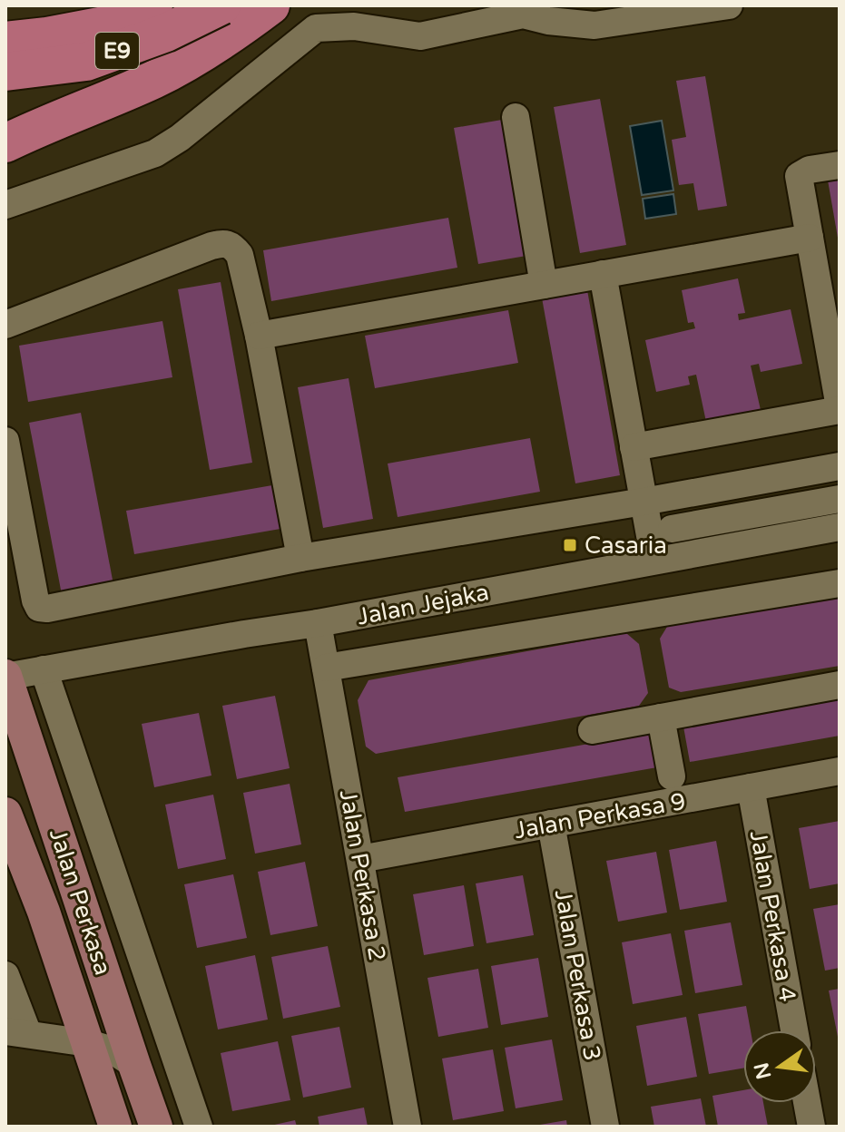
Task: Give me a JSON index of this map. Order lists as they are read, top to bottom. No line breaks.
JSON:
{"streets":{"highway":["E9"],"main road":["Jalan Perkasa"],"street":["Jalan Jejaka","Jalan Perkasa 9","Jalan Perkasa 2","Jalan Perkasa 4","Jalan Perkasa 3"]},"crossings":[["Jalan Jejaka","Jalan Perkasa 2"],["Jalan Jejaka","Jalan Perkasa"],["Jalan Perkasa 9","Jalan Perkasa 2"],["Jalan Perkasa 9","Jalan Perkasa 4"],["Jalan Perkasa 9","Jalan Perkasa 3"]],"places":{"transit":["Casaria"]},"north":"left"}
